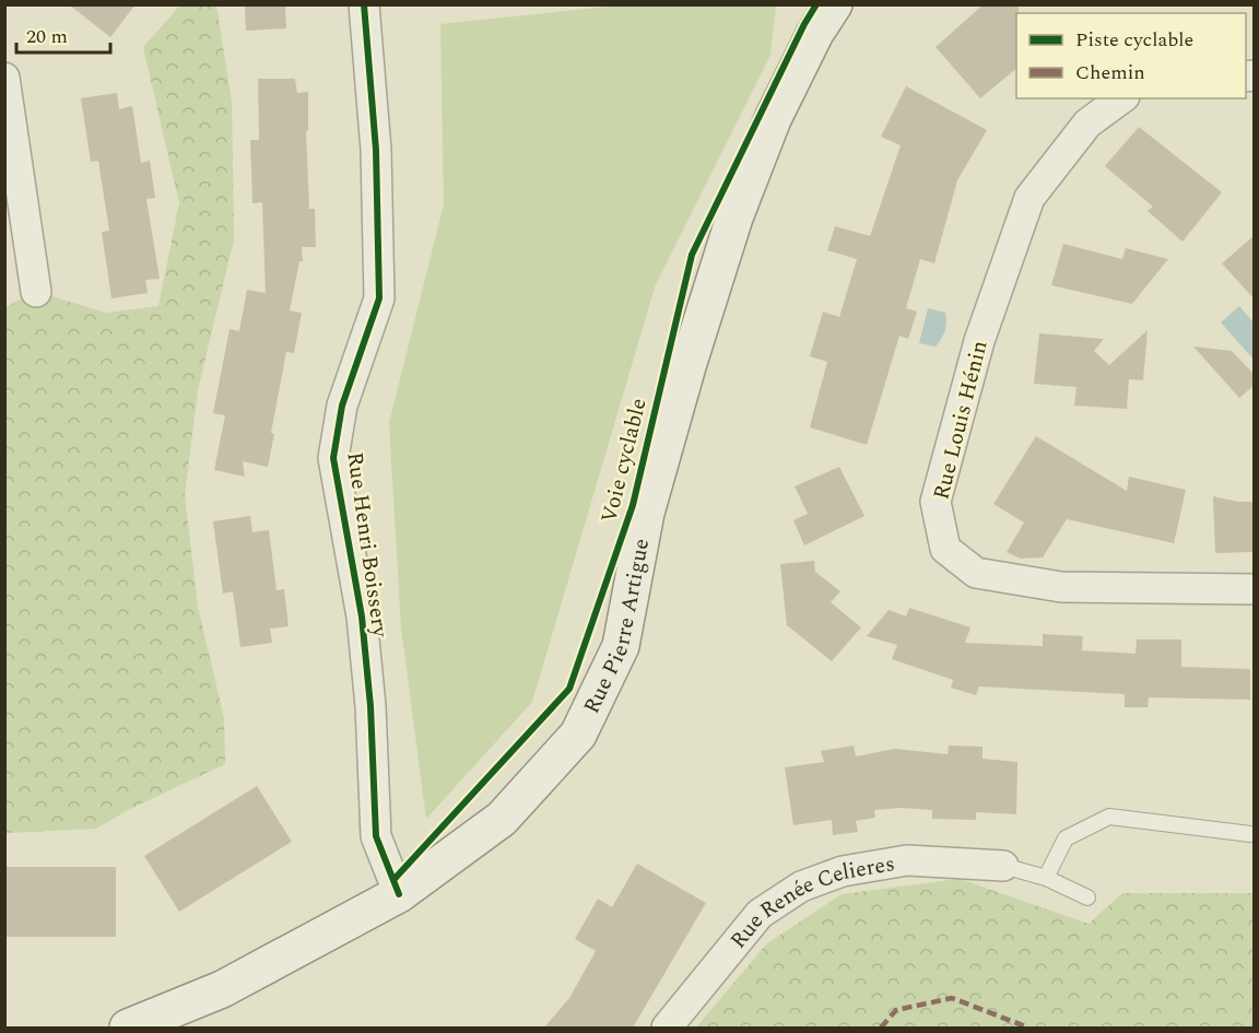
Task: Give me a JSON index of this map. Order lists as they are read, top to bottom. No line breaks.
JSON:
{"streets":{"main road":["Rue Pierre Artigue"],"street":["Rue Louis Hénin","Rue Henri Boissery","Rue Renée Celieres"],"cycle path":["Voie cyclable"]},"crossings":[["Rue Henri Boissery","Rue Pierre Artigue"]],"legend":["Piste cyclable","Chemin"],"scale_bar":"20 m"}
